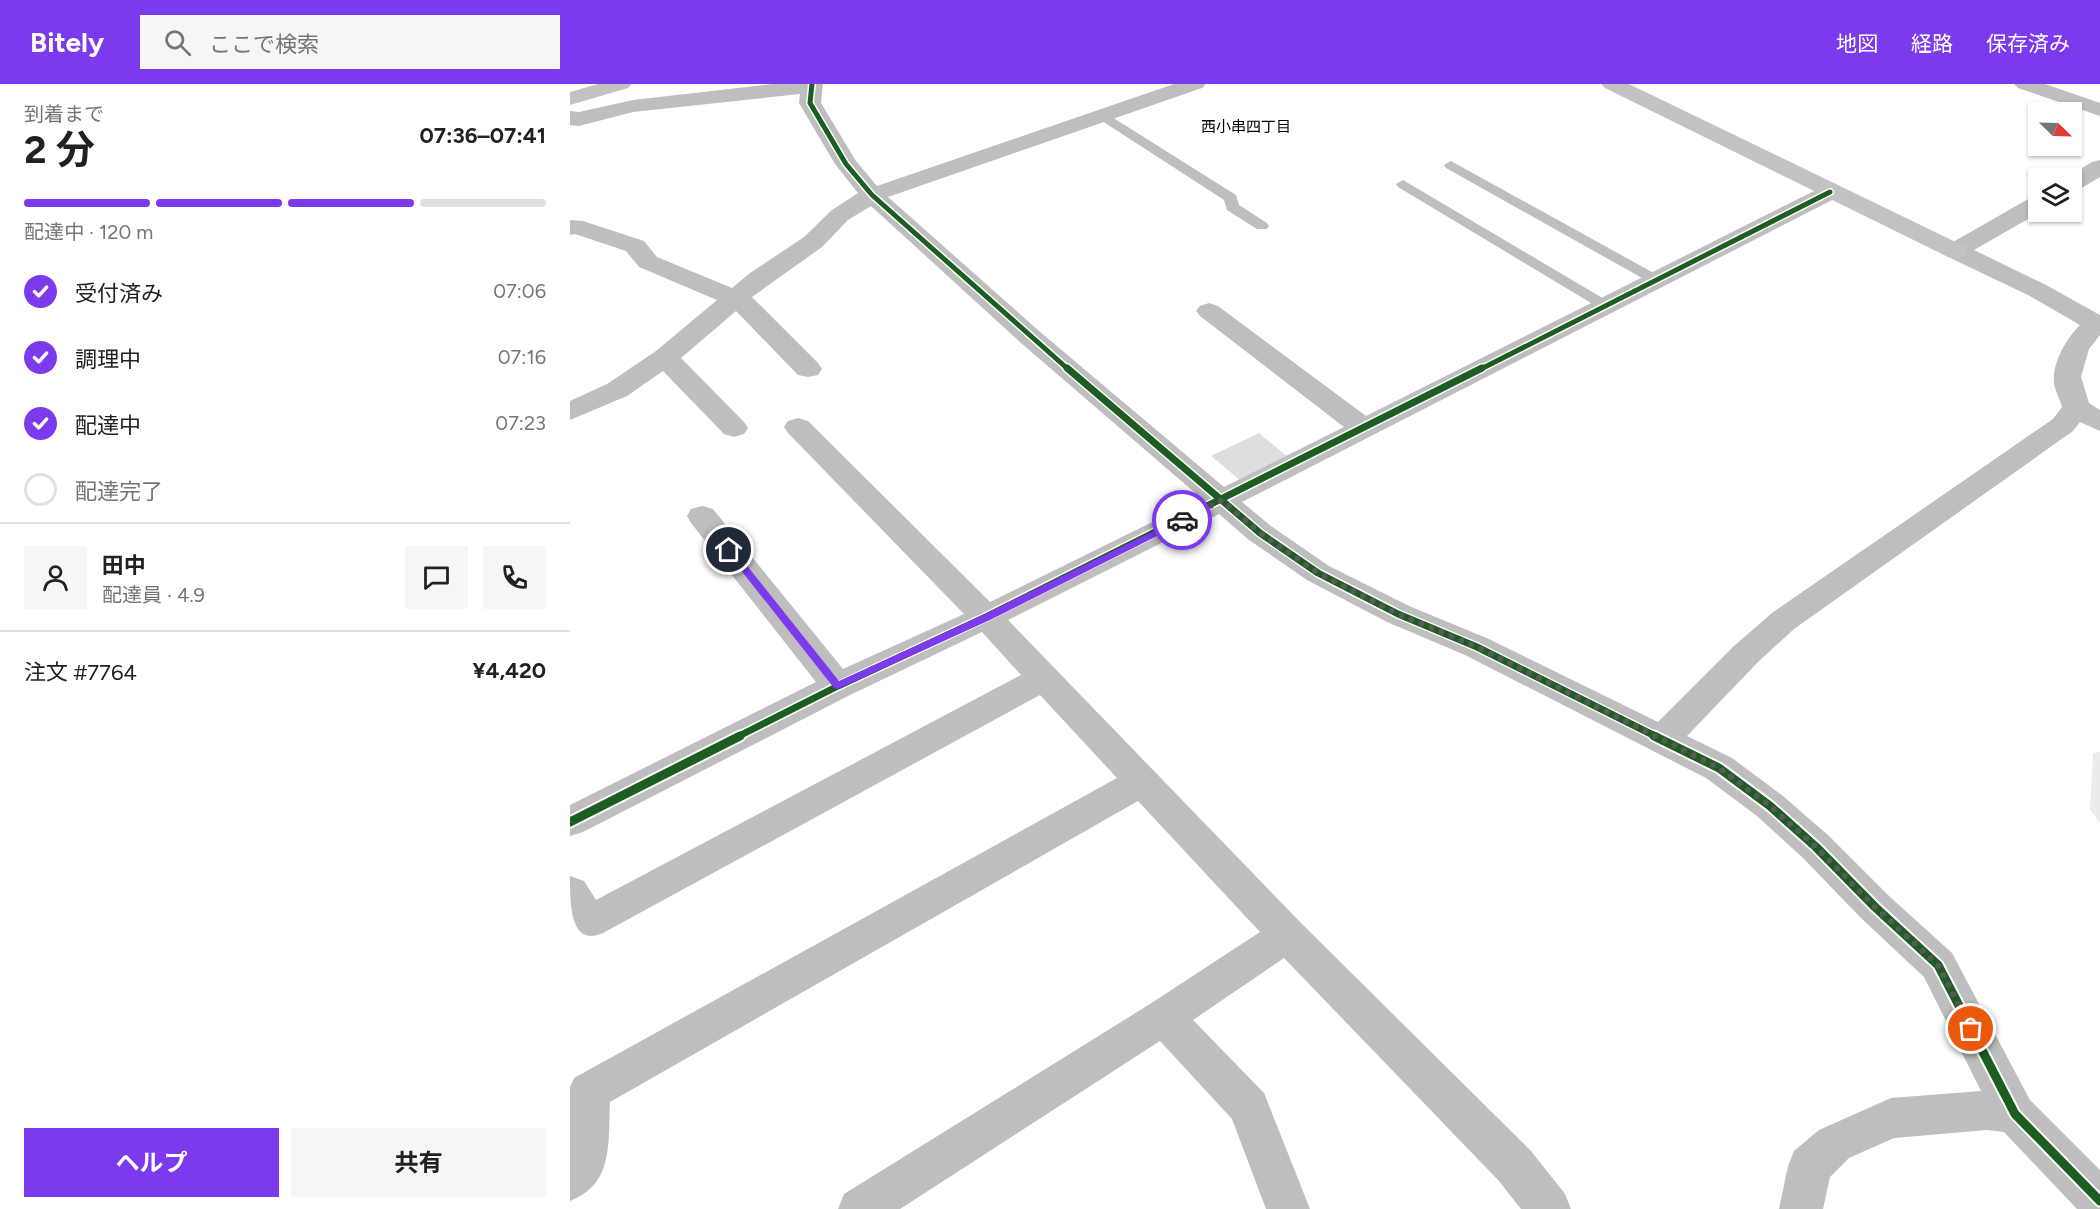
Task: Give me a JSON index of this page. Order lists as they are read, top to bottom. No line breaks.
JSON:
{"districts":["西小串四丁目"],"north":"bottom right","page":{"header":"Bitely","search":"ここで検索","nav":["地図","経路","保存済み"],"heading":["2 分","到着まで","07:36–07:41"],"panel":["田中","配達員 · 4.9","注文 #7764","¥4,420"],"bar":"配達中 · 120 m","list":[["受付済み","07:06"],["調理中","07:16"],["配達中","07:23"],"配達完了"],"buttons":["ヘルプ","共有"]}}
